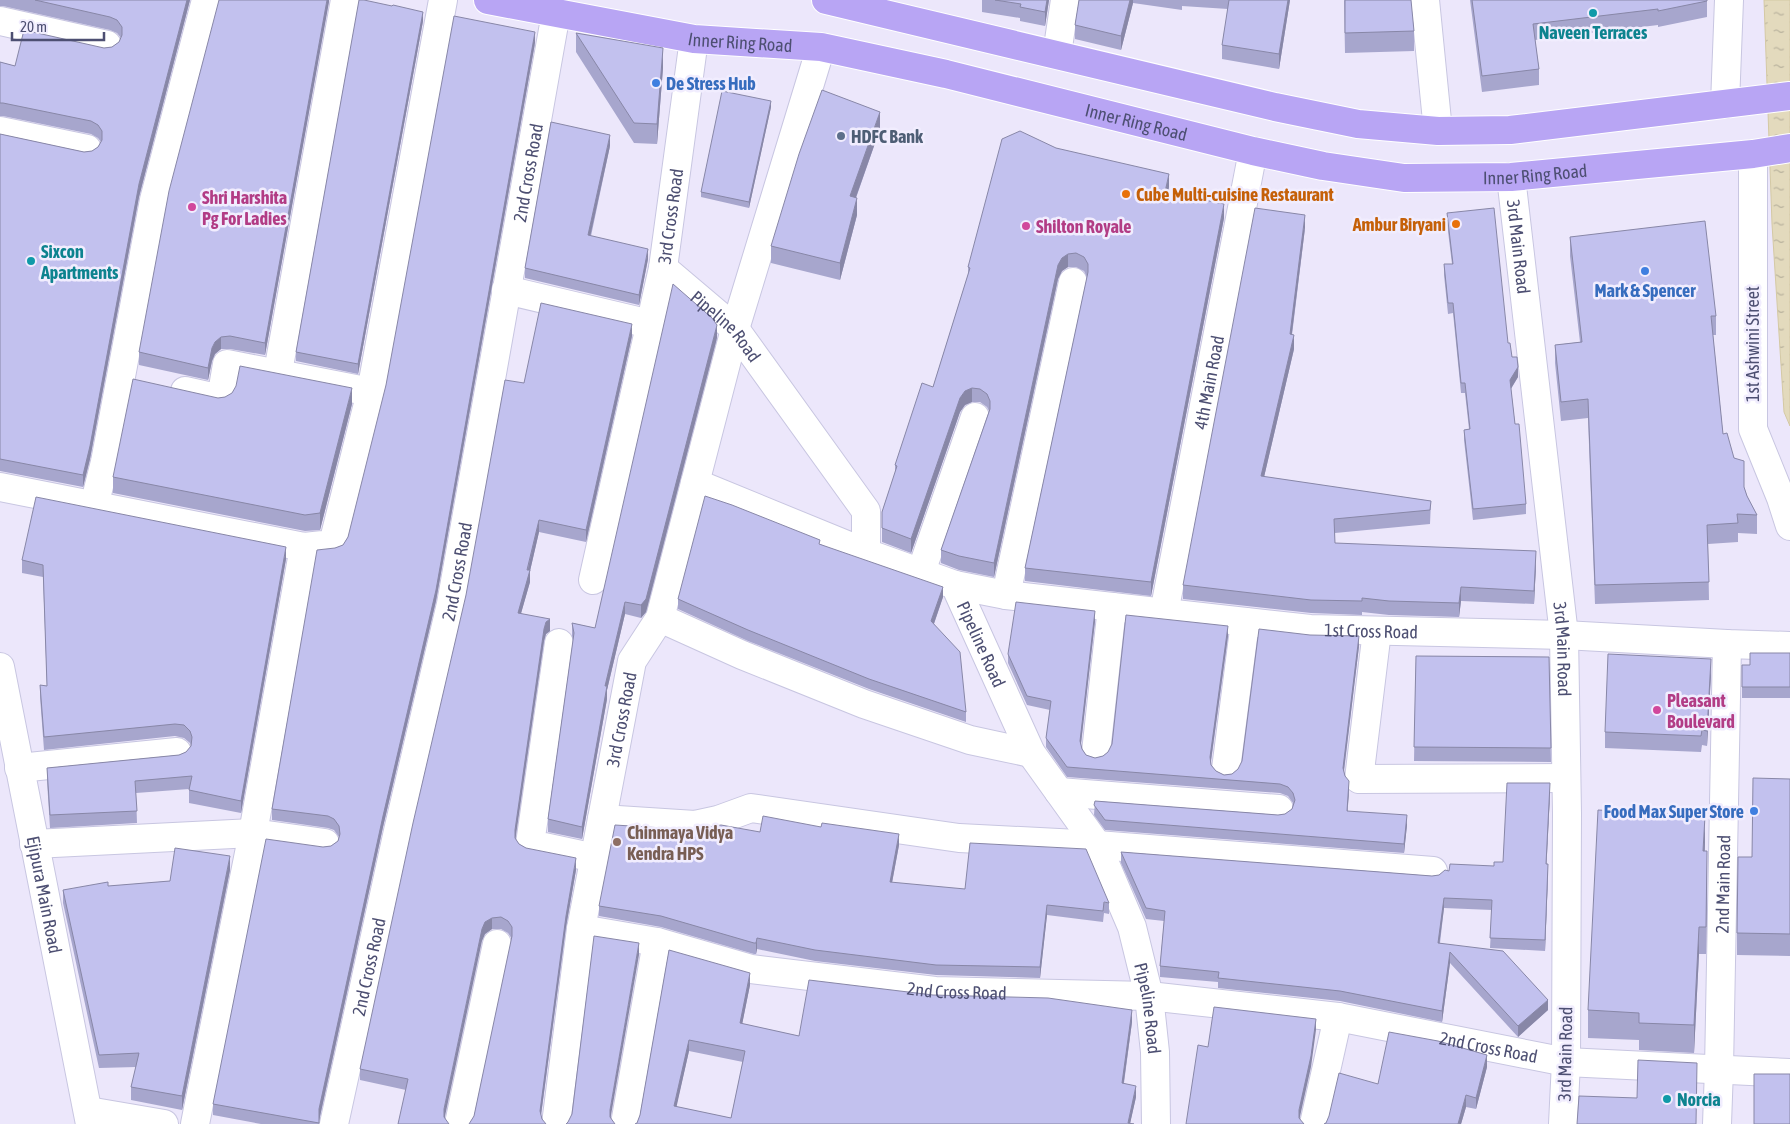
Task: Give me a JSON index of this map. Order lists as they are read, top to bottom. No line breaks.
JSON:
{"streets":{"main road":["Inner Ring Road"],"street":["2nd Cross Road","3rd Cross Road","3rd Main Road","Pipeline Road","1st Ashwini Street","4th Main Road","1st Cross Road","2nd Main Road","Ejipura Main Road"]},"crossings":[["Inner Ring Road","2nd Cross Road"],["Inner Ring Road","3rd Cross Road"],["Inner Ring Road","3rd Main Road"],["Inner Ring Road","1st Ashwini Street"],["Inner Ring Road","4th Main Road"],["2nd Cross Road","3rd Cross Road"],["2nd Cross Road","3rd Main Road"],["2nd Cross Road","Pipeline Road"],["2nd Cross Road","2nd Main Road"],["3rd Cross Road","Pipeline Road"],["3rd Main Road","1st Cross Road"],["Pipeline Road","1st Cross Road"],["4th Main Road","1st Cross Road"],["1st Cross Road","2nd Main Road"]],"places":["Naveen Terraces","De Stress Hub","HDFC Bank","Cube Multi-cuisine Restaurant","Shri Harshita Pg For Ladies","Ambur Biryani","Shilton Royale","Sixcon Apartments","Mark & Spencer","Pleasant Boulevard","Food Max Super Store","Chinmaya Vidya Kendra HPS","Norcia"],"scale_bar":"20 m"}
